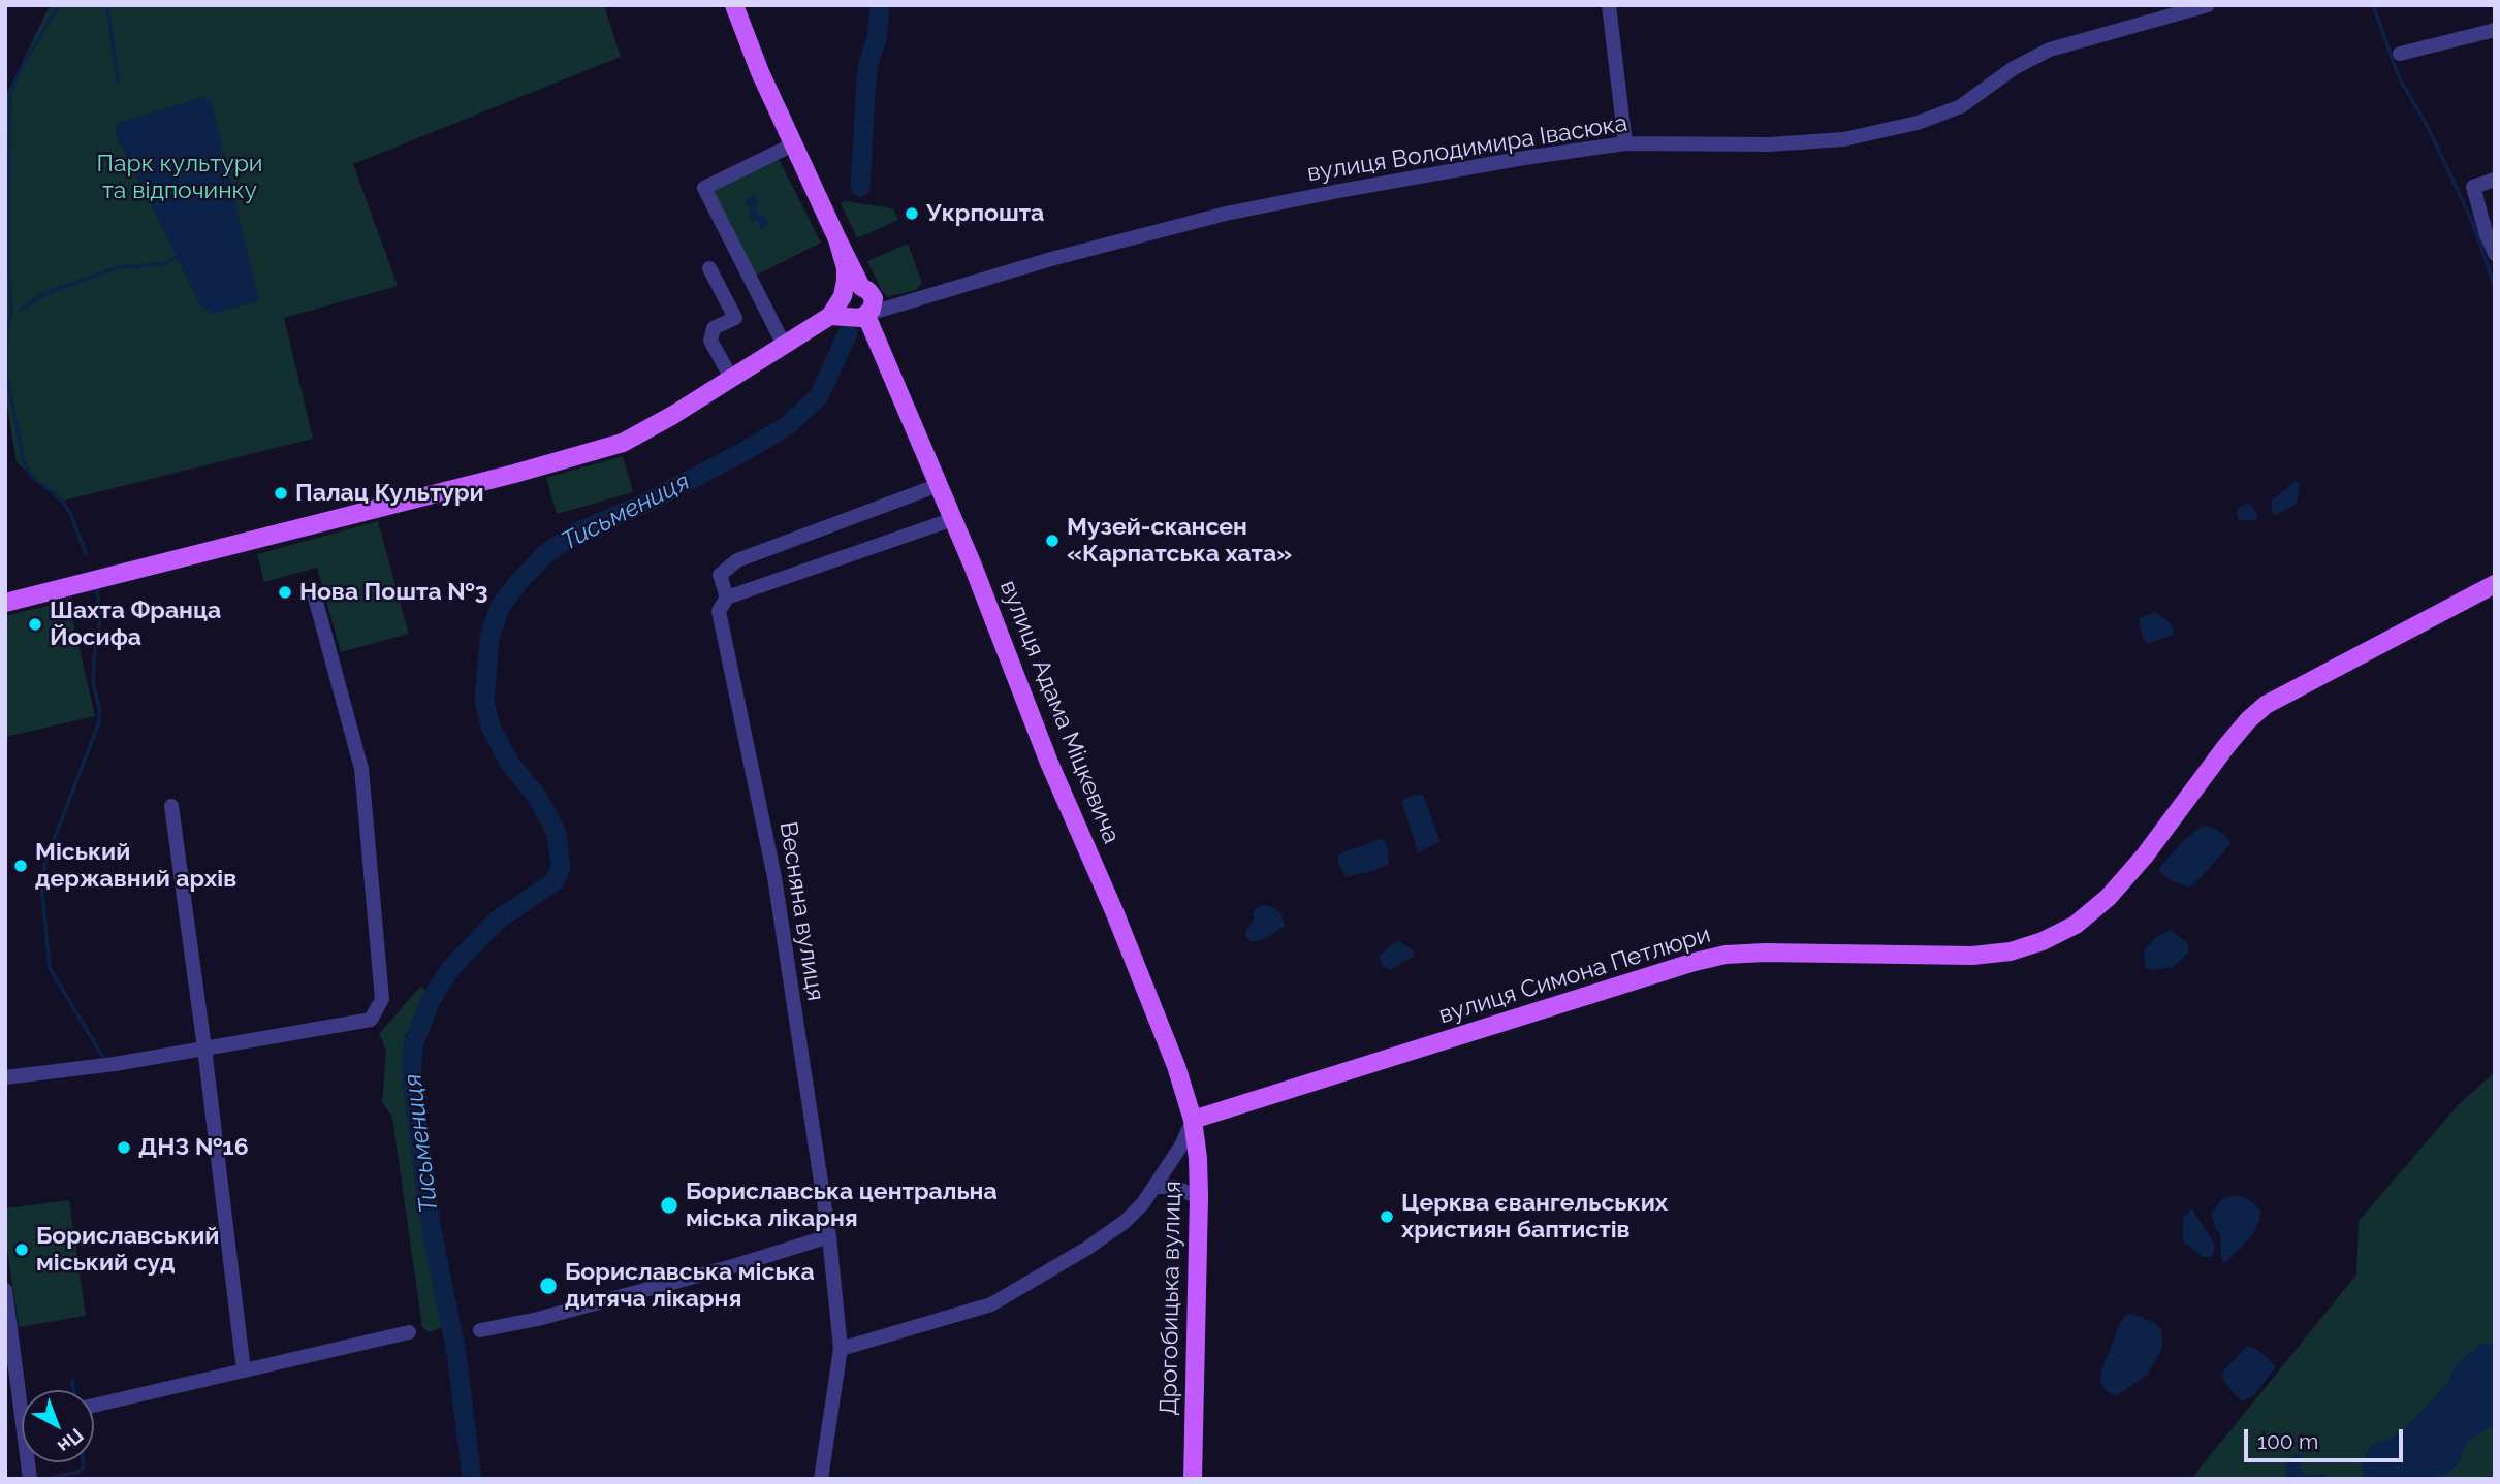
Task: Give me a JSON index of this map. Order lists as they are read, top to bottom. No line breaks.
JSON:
{"streets":{"main road":["вулиця Адама Міцкевича","вулиця Симона Петлюри","Дрогобицька вулиця"],"street":["вулиця Володимира Івасюка","Весняна вулиця"]},"crossings":[["вулиця Володимира Івасюка","вулиця Адама Міцкевича"],["вулиця Адама Міцкевича","Весняна вулиця"],["вулиця Адама Міцкевича","вулиця Симона Петлюри"],["вулиця Адама Міцкевича","Дрогобицька вулиця"],["вулиця Симона Петлюри","Дрогобицька вулиця"]],"water":["Тисьмениця"],"parks":["Парк культури та відпочинку"],"places":["Укрпошта","Палац Культури","Музей-скансен «Карпатська хата»","Нова Пошта №3","Шахта Франца Йосифа","Міський державний архів","ДНЗ №16","Бориславська центральна міська лікарня","Церква євангельських християн баптистів","Бориславський міський суд","Бориславська міська дитяча лікарня"],"scale_bar":"100 m","north":"bottom right"}
